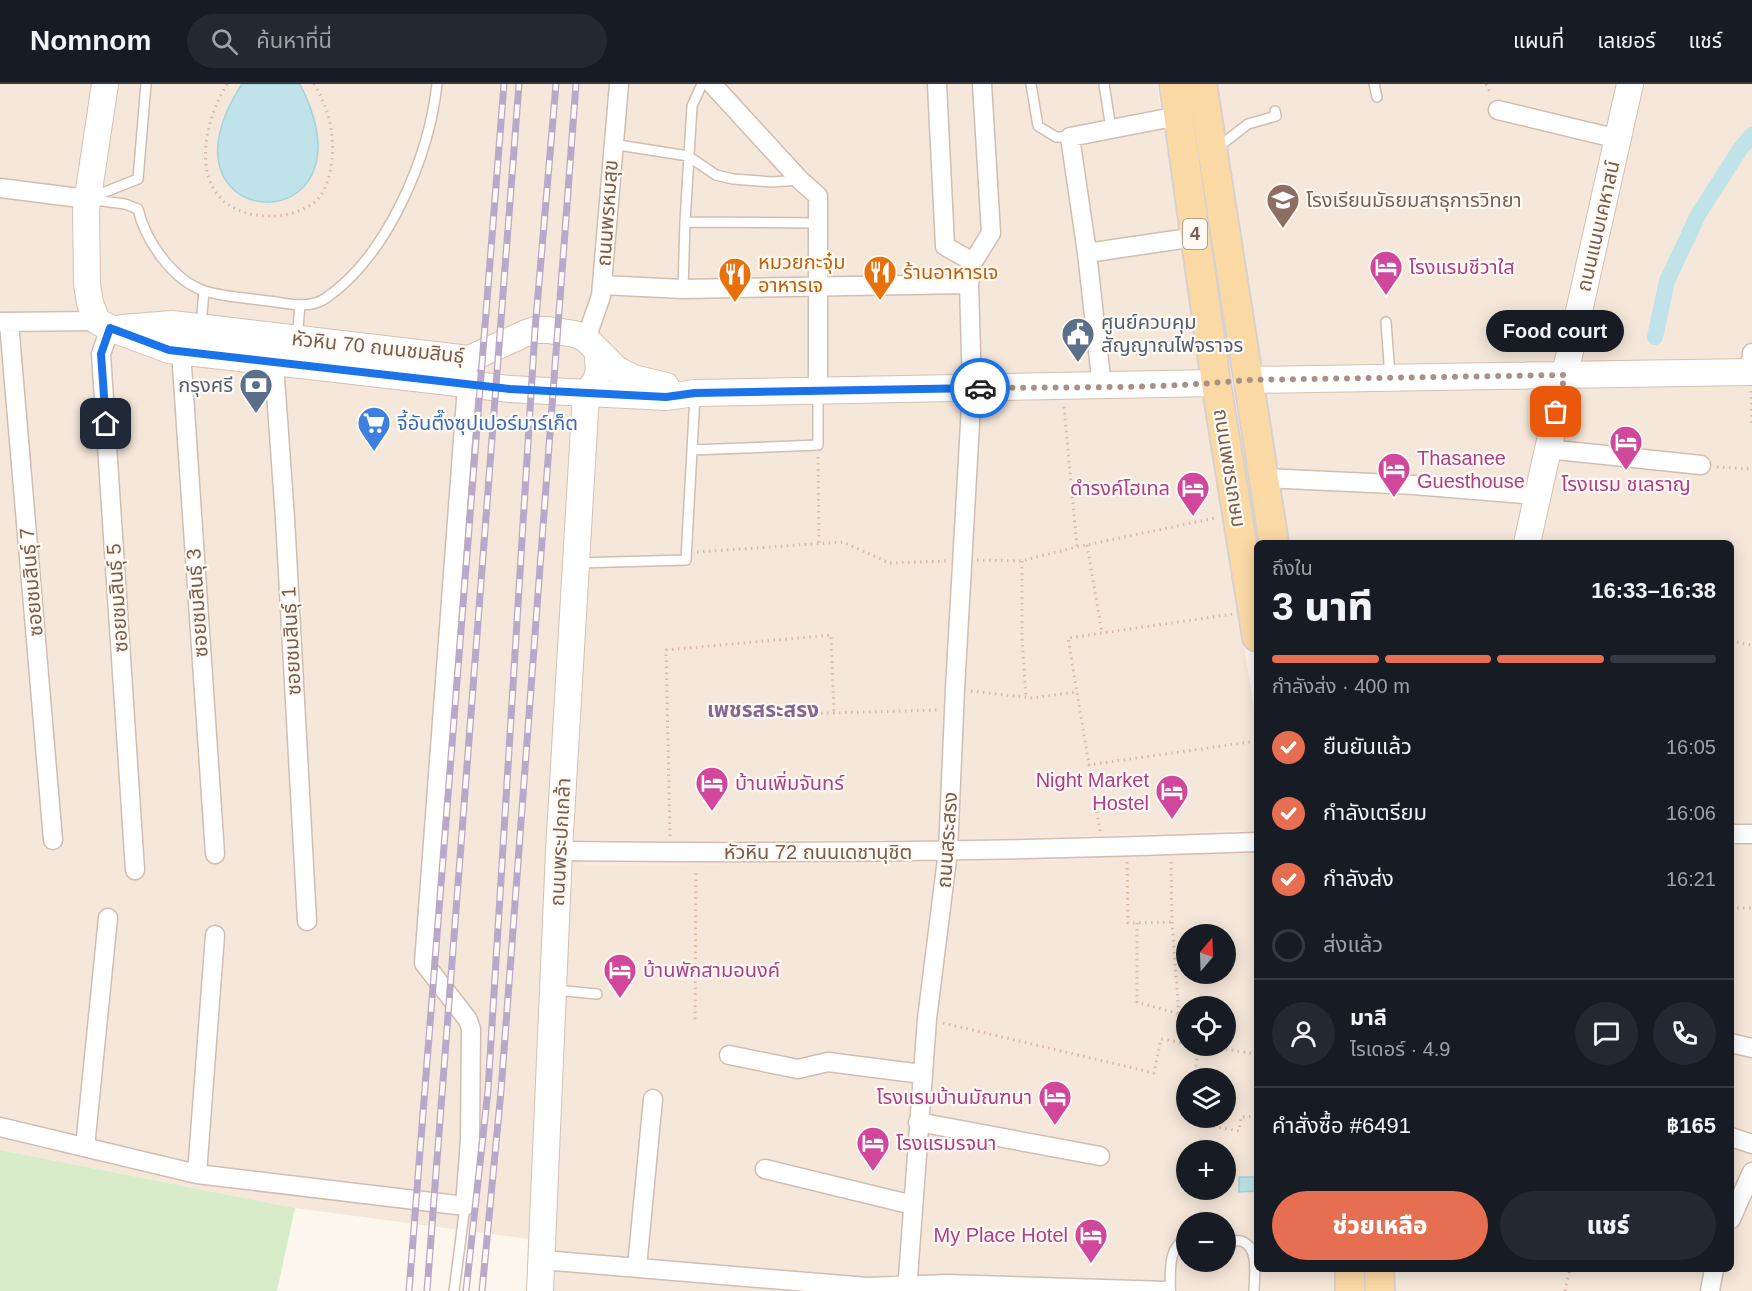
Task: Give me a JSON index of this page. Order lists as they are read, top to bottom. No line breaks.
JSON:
{"streets":{"main road":["ถนนแนบเคหาสน์","4","หัวหิน 70 ถนนชมสินธุ์","ถนนเพชรเกษม","ถนนพระปกเกล้า"],"street":["ถนนพรหมสุข","ซอยชมสินธุ์ 7","ซอยชมสินธุ์ 5","ซอยชมสินธุ์ 3","ซอยชมสินธุ์ 1","ถนนสระสรง","หัวหิน 72 ถนนเดชานุชิต"]},"crossings":[["ถนนพรหมสุข","หัวหิน 70 ถนนชมสินธุ์"],["ถนนพรหมสุข","ถนนพระปกเกล้า"],["หัวหิน 70 ถนนชมสินธุ์","ถนนเพชรเกษม"],["หัวหิน 70 ถนนชมสินธุ์","ซอยชมสินธุ์ 7"],["หัวหิน 70 ถนนชมสินธุ์","ซอยชมสินธุ์ 5"],["หัวหิน 70 ถนนชมสินธุ์","ซอยชมสินธุ์ 3"],["หัวหิน 70 ถนนชมสินธุ์","ซอยชมสินธุ์ 1"],["หัวหิน 70 ถนนชมสินธุ์","ถนนสระสรง"],["หัวหิน 70 ถนนชมสินธุ์","ถนนพระปกเกล้า"],["ถนนสระสรง","หัวหิน 72 ถนนเดชานุชิต"],["ถนนพระปกเกล้า","หัวหิน 72 ถนนเดชานุชิต"]],"districts":["เพชรสระสรง"],"places":{"school or university":["โรงเรียนมัธยมสาธุการวิทยา"],"hotel":["โรงแรมชีวาใส","โรงแรม ชเลราญ","Thasanee Guesthouse","ดำรงค์โฮเทล","บ้านเพิ่มจันทร์","Night Market Hostel","บ้านพักสามอนงค์","โรงแรมบ้านมัณฑนา","โรงแรมรจนา","My Place Hotel"],"restaurant":["ร้านอาหารเจ","หมวยกะจุ๋ม อาหารเจ"],"public building":["ศูนย์ควบคุม สัญญาณไฟจราจร"],"other":["Food court"],"bank":["กรุงศรี"],"supermarket":["จี้อันตึ๊งซุปเปอร์มาร์เก็ต"]},"north":"top","page":{"header":"Nomnom","search":"ค้นหาที่นี่","nav":["แผนที่","เลเยอร์","แชร์"],"bubble":"Food court","heading":["3 นาที","ถึงใน","16:33–16:38"],"panel":["มาลี","ไรเดอร์ · 4.9","คำสั่งซื้อ #6491","฿165"],"bar":"กำลังส่ง · 400 m","list":[["ยืนยันแล้ว","16:05"],["กำลังเตรียม","16:06"],["กำลังส่ง","16:21"],"ส่งแล้ว"],"map_buttons":["+","−"],"buttons":["ช่วยเหลือ","แชร์"]}}
